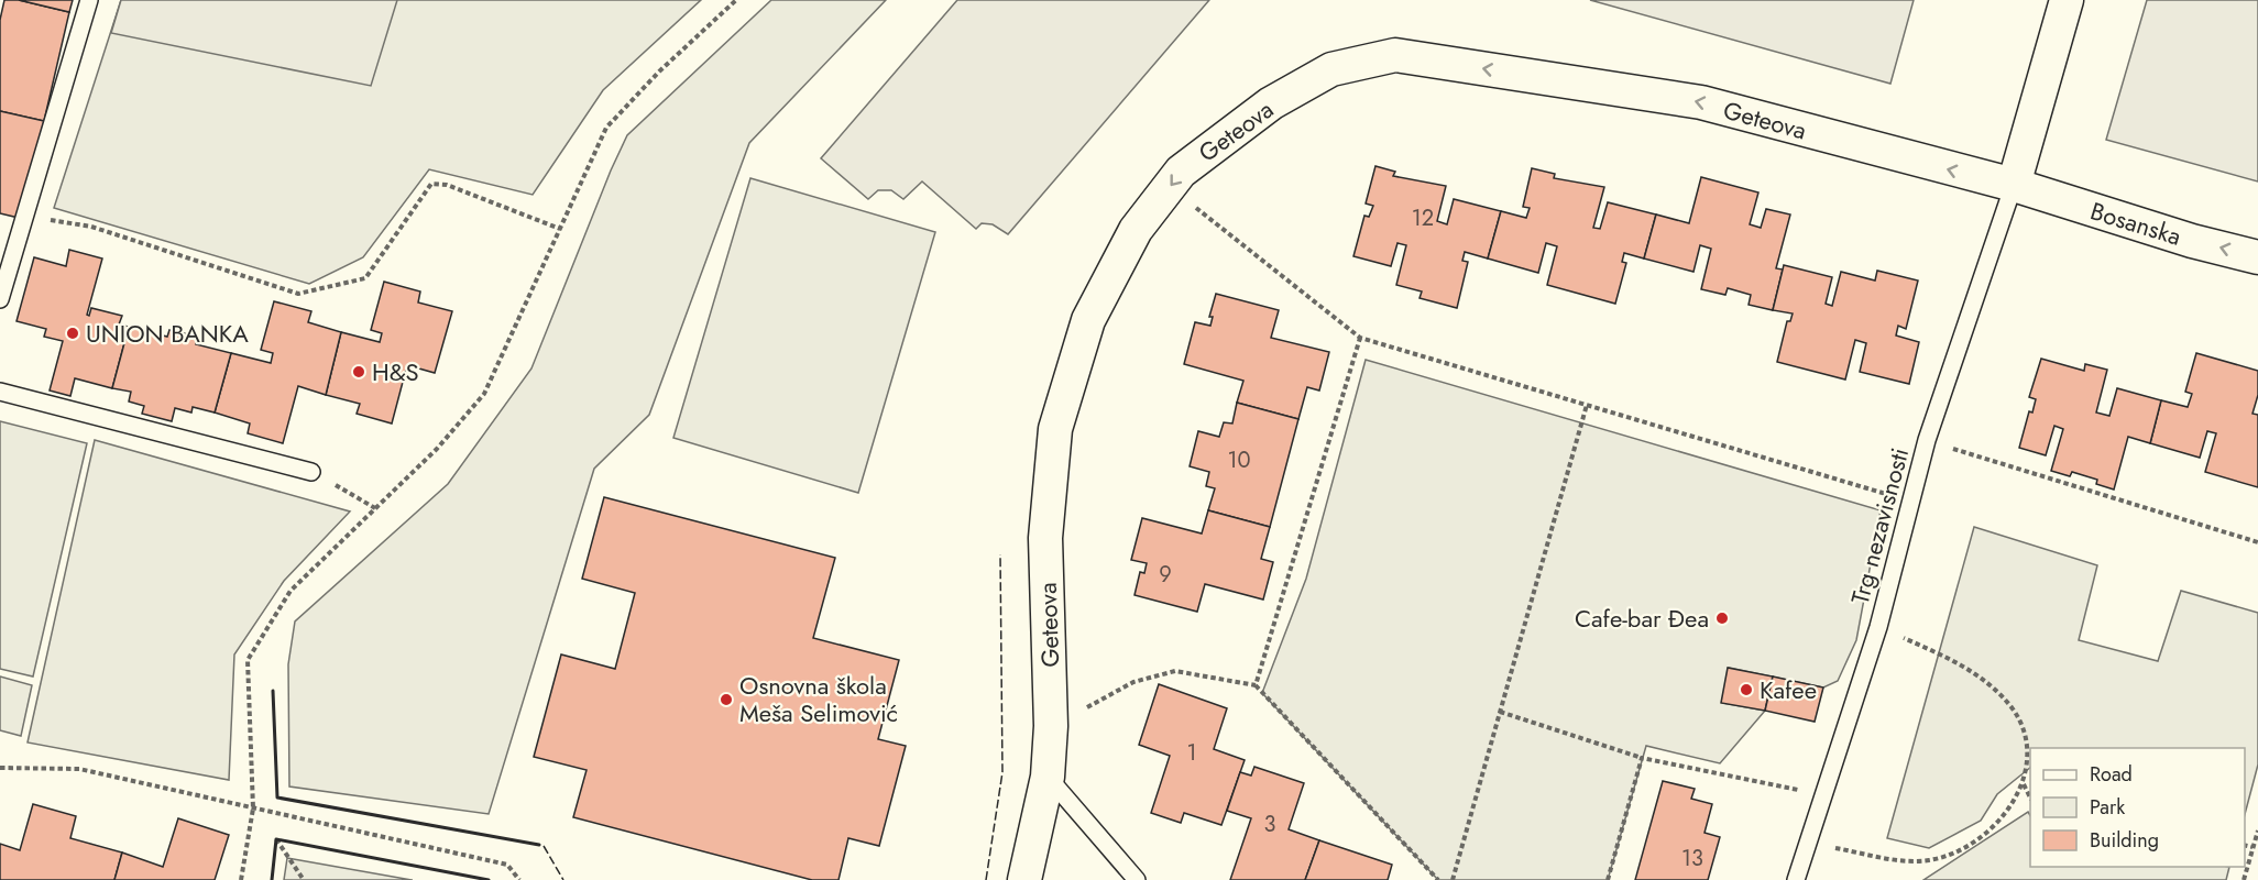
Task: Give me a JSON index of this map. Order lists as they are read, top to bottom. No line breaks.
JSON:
{"streets":{"street":["Geteova","Bosanska"],"lane":["Trg nezavisnosti"]},"crossings":[["Geteova","Bosanska"],["Geteova","Trg nezavisnosti"],["Bosanska","Trg nezavisnosti"]],"one_way":["Bosanska"],"places":["UNION BANKA","H&S","Cafe-bar Đea","Kafee","Osnovna škola Meša Selimović"],"house_numbers":["12","10","9","1","3","13"],"legend":["Road","Park","Building"]}
